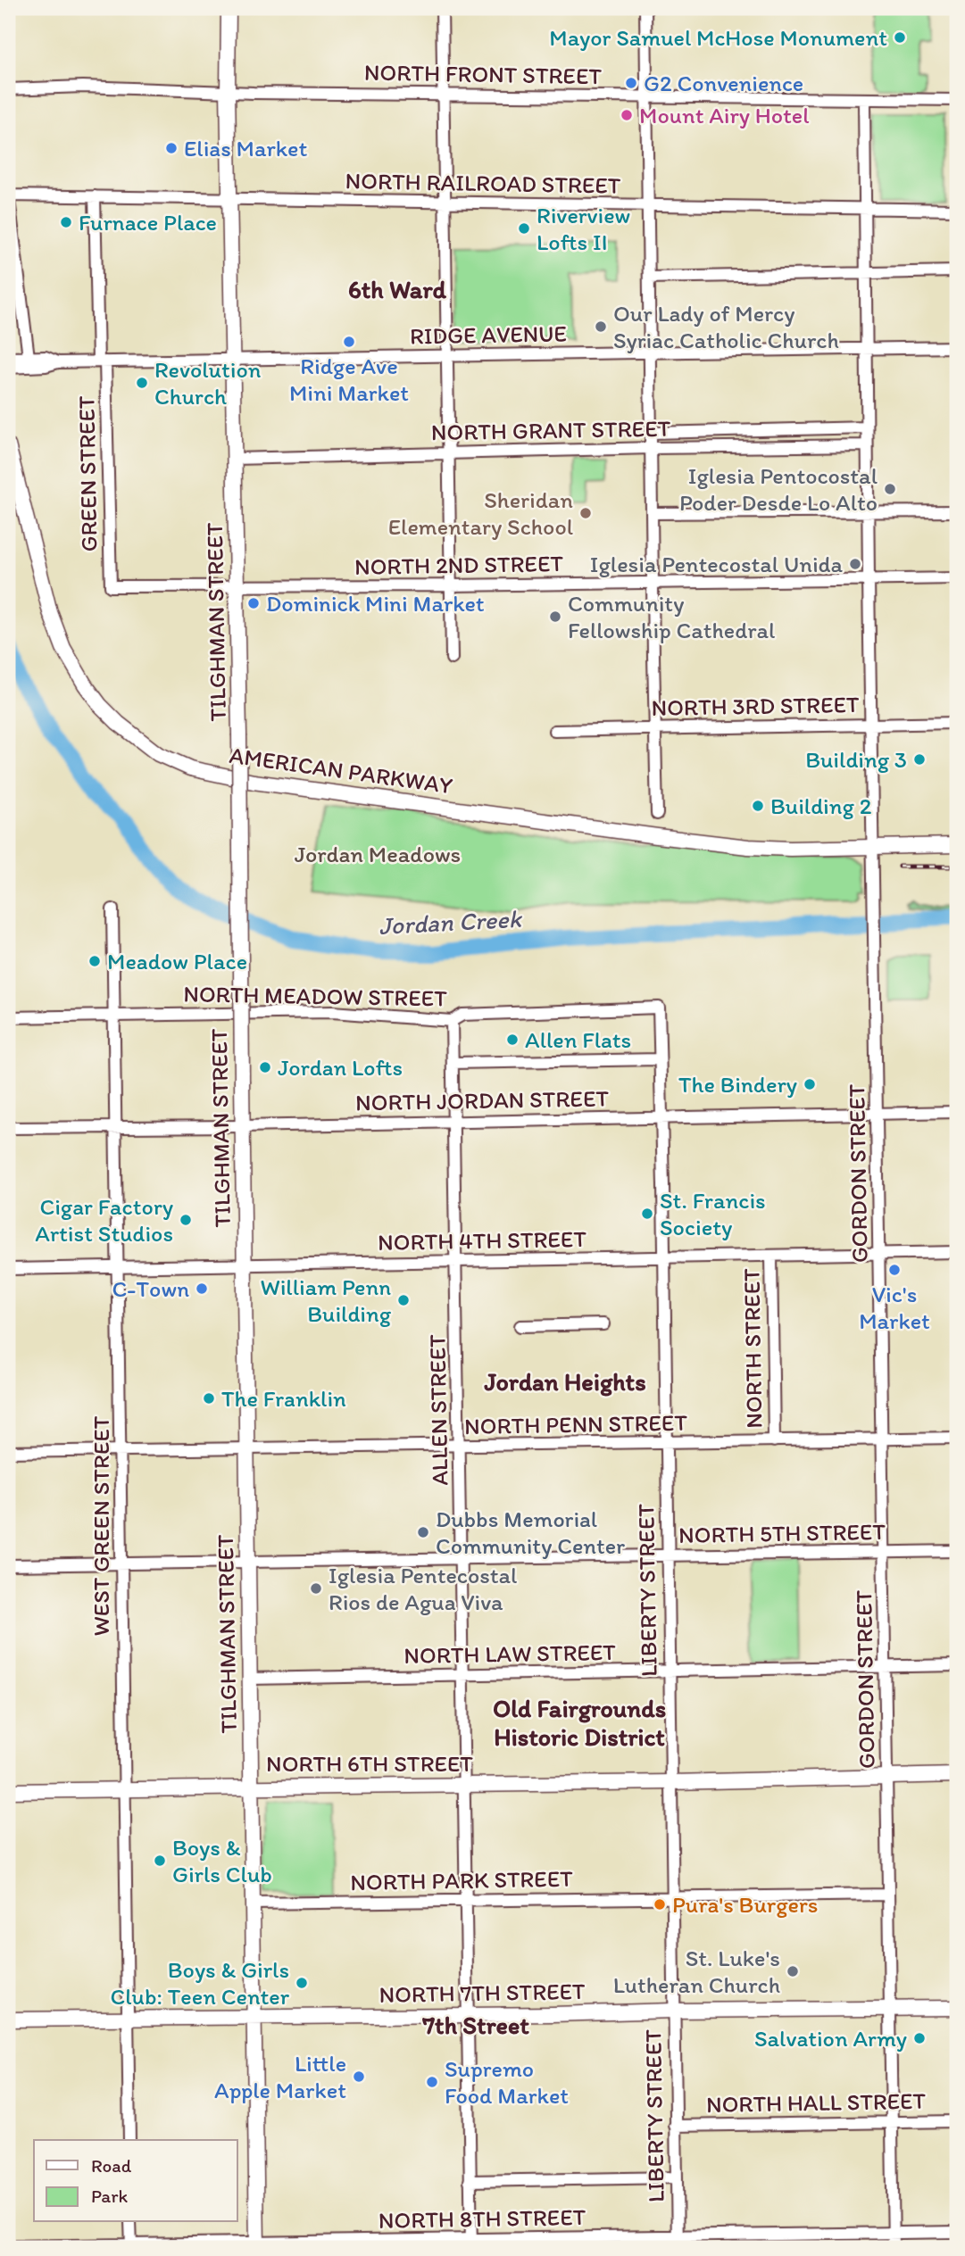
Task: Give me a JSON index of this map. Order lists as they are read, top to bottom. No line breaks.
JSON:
{"streets":{"main road":["TILGHMAN STREET","AMERICAN PARKWAY","NORTH 6TH STREET","NORTH 7TH STREET"],"street":["NORTH FRONT STREET","NORTH RAILROAD STREET","RIDGE AVENUE","NORTH GRANT STREET","GREEN STREET","NORTH 2ND STREET","NORTH 3RD STREET","NORTH MEADOW STREET","NORTH JORDAN STREET","GORDON STREET","NORTH 4TH STREET","NORTH STREET","ALLEN STREET","NORTH PENN STREET","WEST GREEN STREET","NORTH 5TH STREET","LIBERTY STREET","NORTH LAW STREET","NORTH PARK STREET","NORTH HALL STREET","NORTH 8TH STREET"]},"crossings":[["NORTH FRONT STREET","TILGHMAN STREET"],["NORTH FRONT STREET","GORDON STREET"],["NORTH RAILROAD STREET","GREEN STREET"],["NORTH RAILROAD STREET","TILGHMAN STREET"],["NORTH RAILROAD STREET","GORDON STREET"],["RIDGE AVENUE","GREEN STREET"],["RIDGE AVENUE","TILGHMAN STREET"],["RIDGE AVENUE","GORDON STREET"],["NORTH GRANT STREET","TILGHMAN STREET"],["NORTH GRANT STREET","GORDON STREET"],["GREEN STREET","NORTH 2ND STREET"],["NORTH 2ND STREET","TILGHMAN STREET"],["NORTH 2ND STREET","GORDON STREET"],["TILGHMAN STREET","NORTH JORDAN STREET"],["TILGHMAN STREET","NORTH 4TH STREET"],["TILGHMAN STREET","NORTH PENN STREET"],["TILGHMAN STREET","NORTH 5TH STREET"],["TILGHMAN STREET","NORTH LAW STREET"],["TILGHMAN STREET","NORTH 6TH STREET"],["TILGHMAN STREET","NORTH PARK STREET"],["TILGHMAN STREET","NORTH 7TH STREET"],["TILGHMAN STREET","NORTH 8TH STREET"],["NORTH 3RD STREET","GORDON STREET"],["AMERICAN PARKWAY","GORDON STREET"],["NORTH MEADOW STREET","ALLEN STREET"],["NORTH MEADOW STREET","WEST GREEN STREET"],["NORTH MEADOW STREET","LIBERTY STREET"],["NORTH JORDAN STREET","GORDON STREET"],["NORTH JORDAN STREET","ALLEN STREET"],["NORTH JORDAN STREET","WEST GREEN STREET"],["NORTH JORDAN STREET","LIBERTY STREET"],["GORDON STREET","NORTH 4TH STREET"],["GORDON STREET","NORTH PENN STREET"],["GORDON STREET","NORTH 5TH STREET"],["GORDON STREET","NORTH LAW STREET"],["GORDON STREET","NORTH 6TH STREET"],["GORDON STREET","NORTH PARK STREET"],["GORDON STREET","NORTH 7TH STREET"],["GORDON STREET","NORTH HALL STREET"],["GORDON STREET","NORTH 8TH STREET"],["NORTH 4TH STREET","NORTH STREET"],["NORTH 4TH STREET","ALLEN STREET"],["NORTH 4TH STREET","WEST GREEN STREET"],["NORTH 4TH STREET","LIBERTY STREET"],["NORTH STREET","NORTH PENN STREET"],["ALLEN STREET","NORTH PENN STREET"],["ALLEN STREET","NORTH 5TH STREET"],["ALLEN STREET","NORTH LAW STREET"],["ALLEN STREET","NORTH 6TH STREET"],["ALLEN STREET","NORTH PARK STREET"],["ALLEN STREET","NORTH 7TH STREET"],["ALLEN STREET","NORTH 8TH STREET"],["NORTH PENN STREET","WEST GREEN STREET"],["NORTH PENN STREET","LIBERTY STREET"],["WEST GREEN STREET","NORTH 5TH STREET"],["WEST GREEN STREET","NORTH 6TH STREET"],["WEST GREEN STREET","NORTH 7TH STREET"],["NORTH 5TH STREET","LIBERTY STREET"],["LIBERTY STREET","NORTH LAW STREET"],["LIBERTY STREET","NORTH 6TH STREET"],["LIBERTY STREET","NORTH PARK STREET"],["LIBERTY STREET","NORTH 7TH STREET"],["LIBERTY STREET","NORTH HALL STREET"],["LIBERTY STREET","NORTH 8TH STREET"]],"districts":["6th Ward","Jordan Heights","Old Fairgrounds Historic District","7th Street"],"water":["Jordan Creek"],"parks":["Jordan Meadows"],"places":["Mayor Samuel McHose Monument","G2 Convenience","Mount Airy Hotel","Elias Market","Furnace Place","Riverview Lofts II","Our Lady of Mercy Syriac Catholic Church","Ridge Ave Mini Market","Revolution Church","Iglesia Pentocostal Poder Desde Lo Alto","Sheridan Elementary School","Iglesia Pentecostal Unida","Dominick Mini Market","Community Fellowship Cathedral","Building 3","Building 2","Meadow Place","Allen Flats","Jordan Lofts","The Bindery","St. Francis Society","Cigar Factory Artist Studios","Vic's Market","C-Town","William Penn Building","The Franklin","Dubbs Memorial Community Center","Iglesia Pentecostal Rios de Agua Viva","Boys & Girls Club","Pura's Burgers","St. Luke's Lutheran Church","Boys & Girls Club: Teen Center","Salvation Army","Little Apple Market","Supremo Food Market"],"legend":["Road","Park"]}
